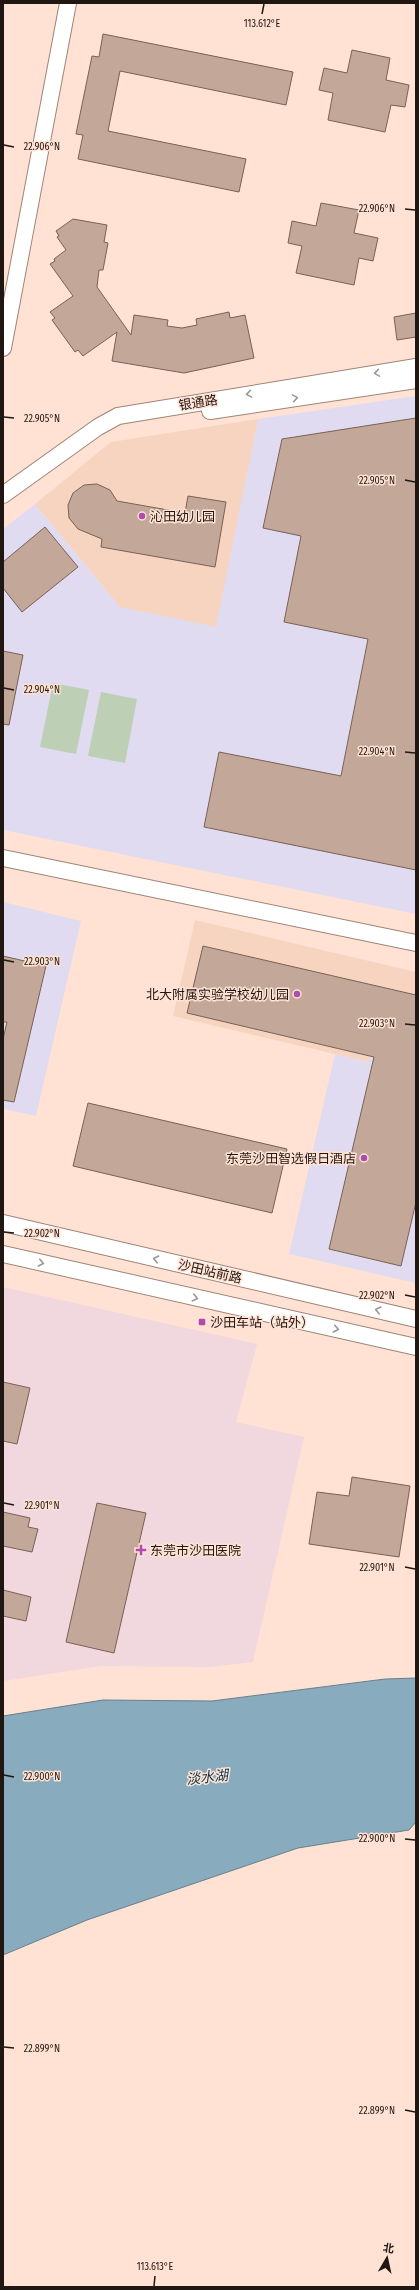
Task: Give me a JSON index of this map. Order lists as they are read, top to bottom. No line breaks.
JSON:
{"streets":{"street":["银通路","沙田站前路"]},"water":["淡水湖"],"places":{"other":["沁田幼儿园","北大附属实验学校幼儿园","东莞沙田智选假日酒店"],"transit":["沙田车站（站外）"],"health":["东莞市沙田医院"]},"north":"top","coordinates":["113.612°E","22.906°N","22.905°N","22.904°N","22.903°N","22.902°N","22.901°N","22.900°N","22.899°N","113.613°E"]}
